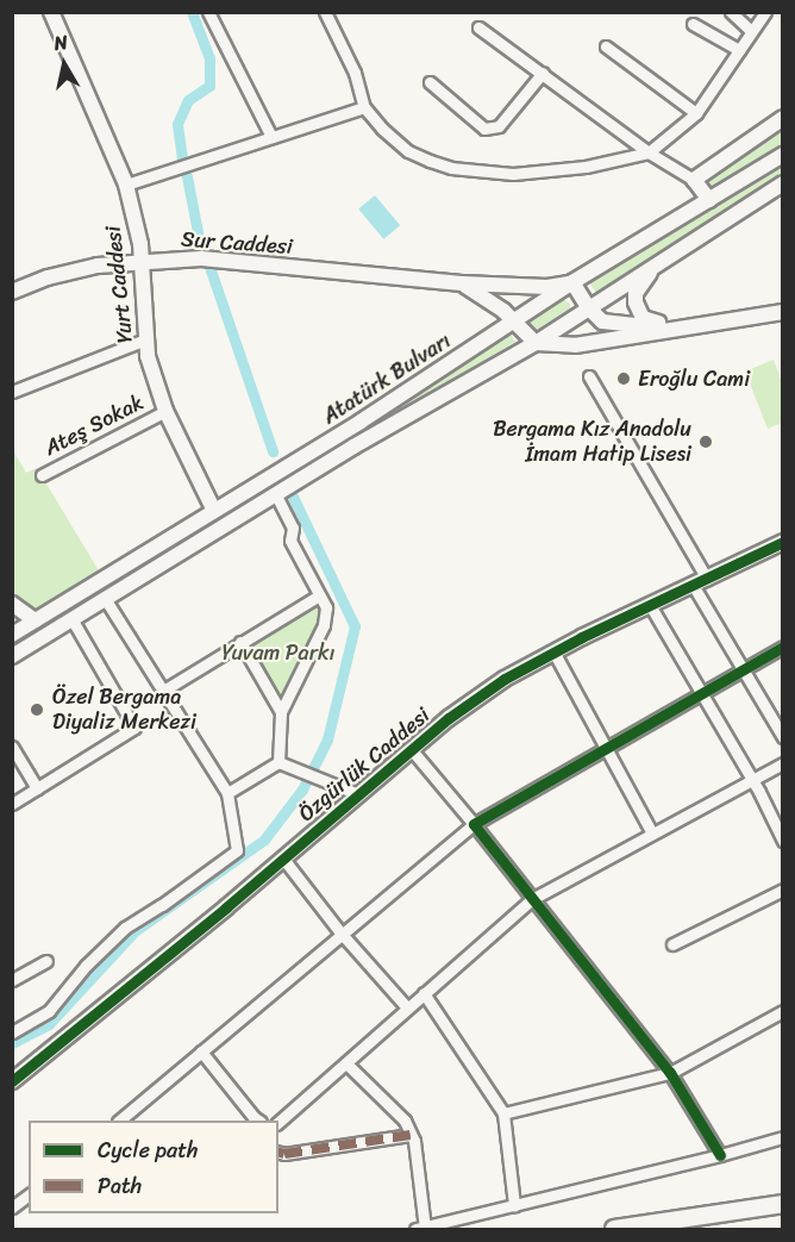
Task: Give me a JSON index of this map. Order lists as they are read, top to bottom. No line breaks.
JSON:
{"streets":{"main road":["Sur Caddesi","Yurt Caddesi","Atatürk Bulvarı","Özgürlük Caddesi"],"street":["Ateş Sokak"]},"crossings":[["Sur Caddesi","Yurt Caddesi"],["Sur Caddesi","Atatürk Bulvarı"],["Yurt Caddesi","Atatürk Bulvarı"],["Yurt Caddesi","Ateş Sokak"]],"parks":["Yuvam Parkı"],"places":["Eroğlu Cami","Bergama Kız Anadolu İmam Hatip Lisesi","Özel Bergama Diyaliz Merkezi"],"legend":["Cycle path","Path"],"north":"top"}
